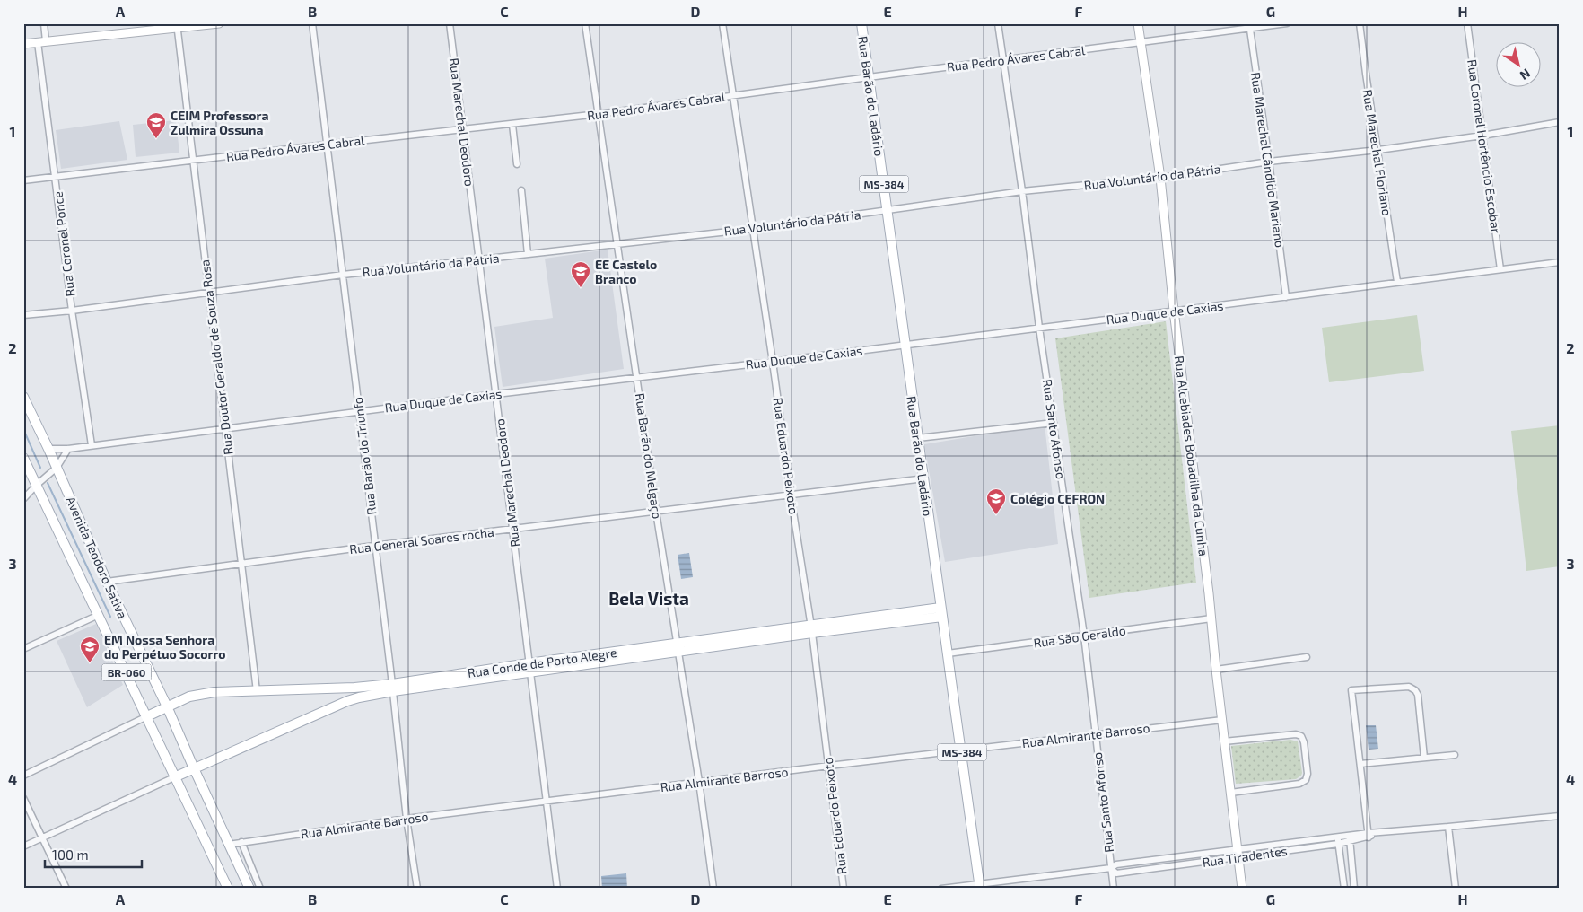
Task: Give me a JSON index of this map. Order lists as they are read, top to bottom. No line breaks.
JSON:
{"streets":{"main road":["Rua Barão do Ladário","MS-384","Avenida Teodoro Sativa","Rua Conde de Porto Alegre","BR-060"],"street":["Rua Pedro Ávares Cabral","Rua Marechal Deodoro","Rua Coronel Hortêncio Escobar","Rua Marechal Floriano","Rua Marechal Cândido Mariano","Rua Voluntário da Pátria","Rua Coronel Ponce","Rua Duque de Caxias","Rua Doutor Geraldo de Souza Rosa","Rua Santo Afonso","Rua Barão do Triunfo","Rua Barão do Melgaço","Rua Eduardo Peixoto","Rua Alcebiades Bobadilha da Cunha","Rua General Soares rocha","Rua São Geraldo","Rua Almirante Barroso","Rua Tiradentes"]},"crossings":[["Rua Pedro Ávares Cabral","Rua Barão do Ladário"],["Rua Pedro Ávares Cabral","Rua Marechal Deodoro"],["Rua Pedro Ávares Cabral","Rua Marechal Cândido Mariano"],["Rua Pedro Ávares Cabral","Rua Coronel Ponce"],["Rua Pedro Ávares Cabral","Rua Doutor Geraldo de Souza Rosa"],["Rua Pedro Ávares Cabral","Rua Santo Afonso"],["Rua Pedro Ávares Cabral","Rua Barão do Triunfo"],["Rua Pedro Ávares Cabral","Rua Barão do Melgaço"],["Rua Pedro Ávares Cabral","Rua Eduardo Peixoto"],["Rua Pedro Ávares Cabral","Rua Alcebiades Bobadilha da Cunha"],["Rua Barão do Ladário","Rua Voluntário da Pátria"],["Rua Barão do Ladário","Rua Duque de Caxias"],["Rua Barão do Ladário","Rua General Soares rocha"],["Rua Barão do Ladário","Rua São Geraldo"],["Rua Barão do Ladário","Rua Conde de Porto Alegre"],["Rua Barão do Ladário","Rua Almirante Barroso"],["Rua Barão do Ladário","Rua Tiradentes"],["Rua Marechal Deodoro","Rua Voluntário da Pátria"],["Rua Marechal Deodoro","Rua Duque de Caxias"],["Rua Marechal Deodoro","Rua General Soares rocha"],["Rua Marechal Deodoro","Rua Conde de Porto Alegre"],["Rua Marechal Deodoro","Rua Almirante Barroso"],["Rua Coronel Hortêncio Escobar","Rua Voluntário da Pátria"],["Rua Coronel Hortêncio Escobar","Rua Duque de Caxias"],["Rua Marechal Floriano","Rua Voluntário da Pátria"],["Rua Marechal Floriano","Rua Duque de Caxias"],["Rua Marechal Cândido Mariano","Rua Voluntário da Pátria"],["Rua Marechal Cândido Mariano","Rua Duque de Caxias"],["Rua Voluntário da Pátria","Rua Coronel Ponce"],["Rua Voluntário da Pátria","Rua Doutor Geraldo de Souza Rosa"],["Rua Voluntário da Pátria","Rua Santo Afonso"],["Rua Voluntário da Pátria","Rua Barão do Triunfo"],["Rua Voluntário da Pátria","Rua Barão do Melgaço"],["Rua Voluntário da Pátria","Rua Eduardo Peixoto"],["Rua Voluntário da Pátria","Rua Alcebiades Bobadilha da Cunha"],["Rua Coronel Ponce","Rua Duque de Caxias"],["Rua Duque de Caxias","Rua Doutor Geraldo de Souza Rosa"],["Rua Duque de Caxias","Rua Santo Afonso"],["Rua Duque de Caxias","Rua Barão do Triunfo"],["Rua Duque de Caxias","Rua Barão do Melgaço"],["Rua Duque de Caxias","Rua Eduardo Peixoto"],["Rua Duque de Caxias","Rua Alcebiades Bobadilha da Cunha"],["Rua Duque de Caxias","Avenida Teodoro Sativa"],["Rua Doutor Geraldo de Souza Rosa","Rua General Soares rocha"],["Rua Doutor Geraldo de Souza Rosa","Rua Conde de Porto Alegre"],["Rua Santo Afonso","Rua São Geraldo"],["Rua Santo Afonso","Rua Almirante Barroso"],["Rua Santo Afonso","Rua Tiradentes"],["Rua Barão do Triunfo","Rua General Soares rocha"],["Rua Barão do Triunfo","Rua Conde de Porto Alegre"],["Rua Barão do Triunfo","Rua Almirante Barroso"],["Rua Barão do Melgaço","Rua General Soares rocha"],["Rua Barão do Melgaço","Rua Conde de Porto Alegre"],["Rua Barão do Melgaço","Rua Almirante Barroso"],["Rua Eduardo Peixoto","Rua General Soares rocha"],["Rua Eduardo Peixoto","Rua Conde de Porto Alegre"],["Rua Eduardo Peixoto","Rua Almirante Barroso"],["Rua Alcebiades Bobadilha da Cunha","Rua São Geraldo"],["Rua Alcebiades Bobadilha da Cunha","Rua Almirante Barroso"],["Rua Alcebiades Bobadilha da Cunha","Rua Tiradentes"],["Rua General Soares rocha","Avenida Teodoro Sativa"],["Avenida Teodoro Sativa","Rua Conde de Porto Alegre"],["Avenida Teodoro Sativa","Rua Almirante Barroso"]],"districts":["Bela Vista"],"places":{"school or university":["CEIM Professora Zulmira Ossuna","EE Castelo Branco","Colégio CEFRON","EM Nossa Senhora do Perpétuo Socorro"]},"scale_bar":"100 m","north":"bottom right","grid":{"columns":["A","B","C","D","E","F","G","H"],"rows":["1","2","3","4"]}}
